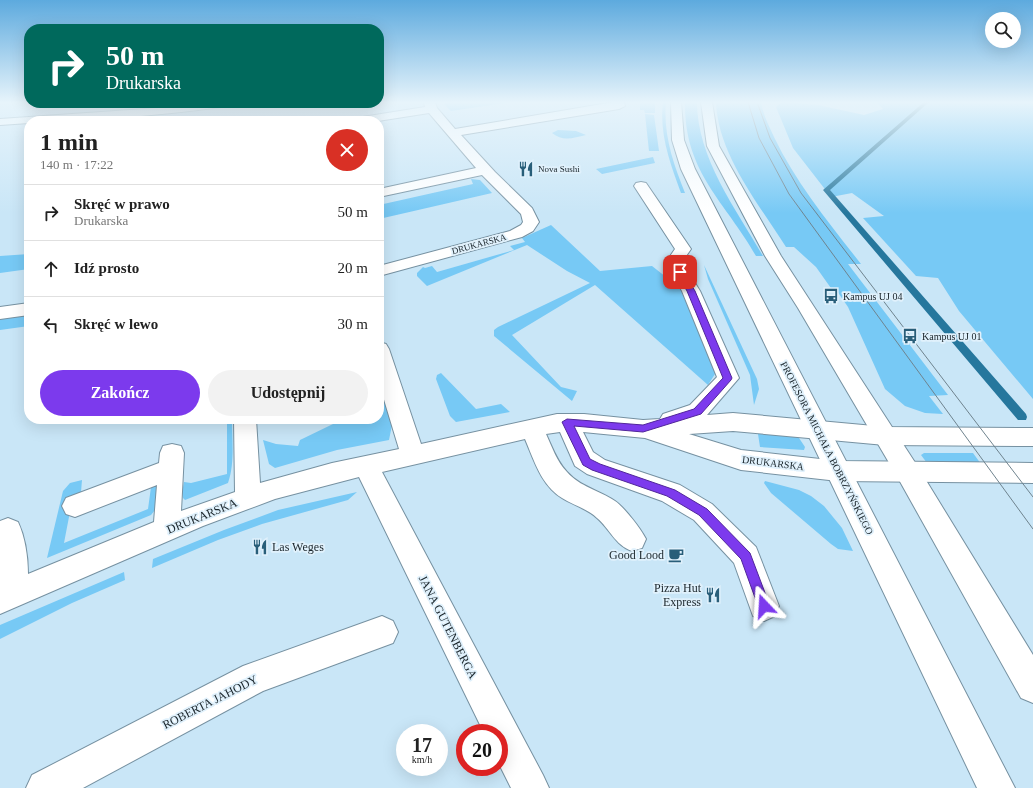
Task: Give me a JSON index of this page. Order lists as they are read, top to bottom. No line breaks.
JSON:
{"streets":{"street":["DRUKARSKA","PROFESORA MICHAŁA BOBRZYŃSKIEGO","JANA GUTENBERGA","ROBERTA JAHODY"]},"crossings":[["DRUKARSKA","PROFESORA MICHAŁA BOBRZYŃSKIEGO"],["DRUKARSKA","JANA GUTENBERGA"]],"places":{"restaurant":["Nova Sushi","Las Weges","Pizza Hut Express"],"bus stop":["Kampus UJ 04","Kampus UJ 01"],"cafe":["Good Lood"]},"page":{"turn":["50 m","Drukarska"],"heading":["1 min","140 m · 17:22"],"list":[{"name":"Skręć w prawo","note":"Drukarska","value":"50 m"},{"name":"Idź prosto","value":"20 m"},{"name":"Skręć w lewo","value":"30 m"}],"buttons":["Zakończ","Udostępnij"],"speed":"17 km/h","limit":"20"}}
